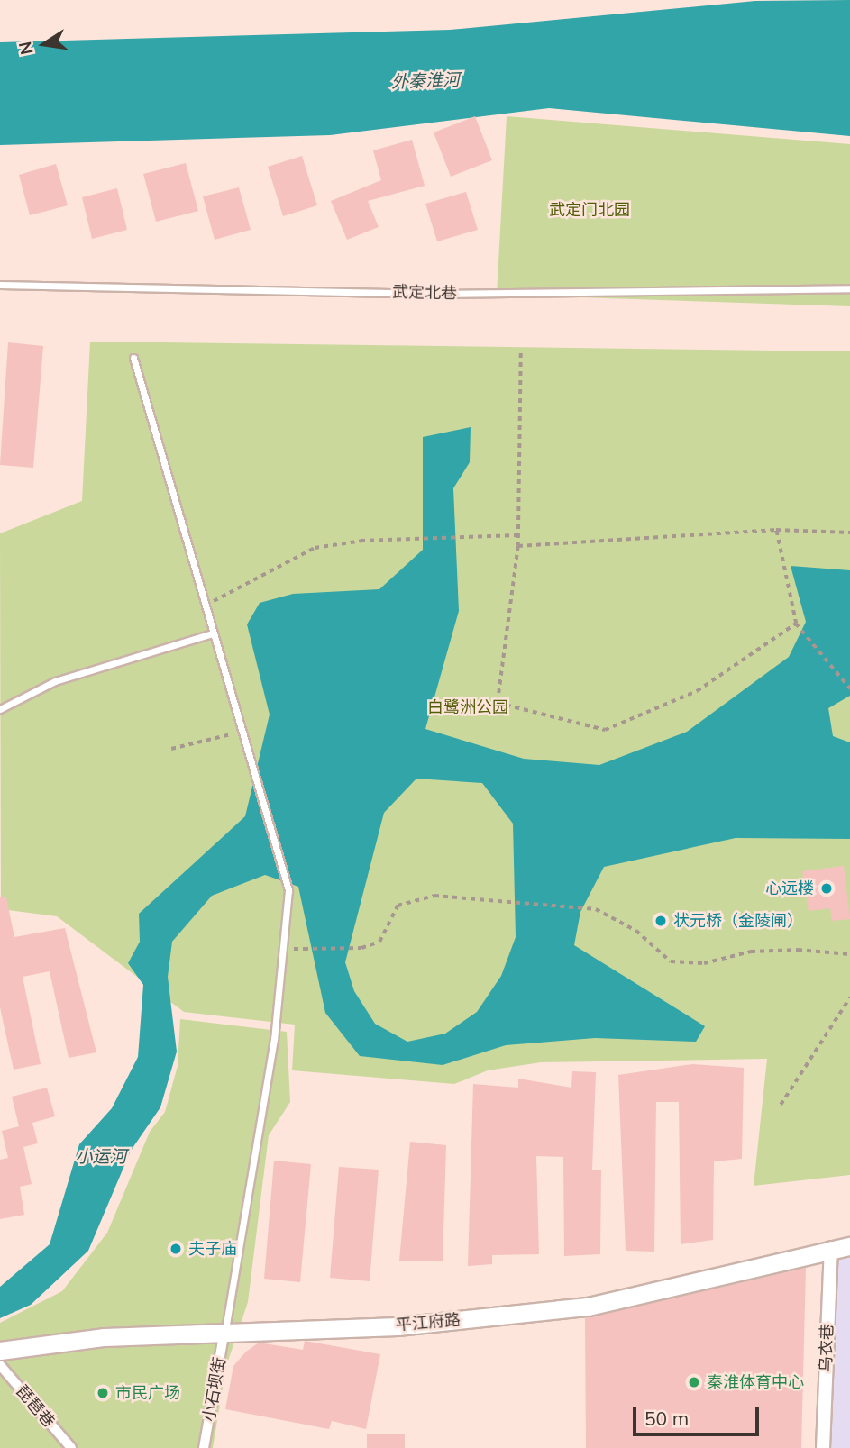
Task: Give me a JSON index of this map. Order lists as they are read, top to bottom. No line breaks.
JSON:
{"streets":{"street":["平江府路","乌衣巷","小石坝街","琵琶巷"],"lane":["武定北巷"]},"crossings":[["平江府路","乌衣巷"],["平江府路","小石坝街"]],"water":["外秦淮河","小运河"],"parks":["武定门北园","白鹭洲公园"],"places":["心远楼","状元桥（金陵闸）","夫子庙","秦淮体育中心","市民广场"],"scale_bar":"50 m","north":"left"}
